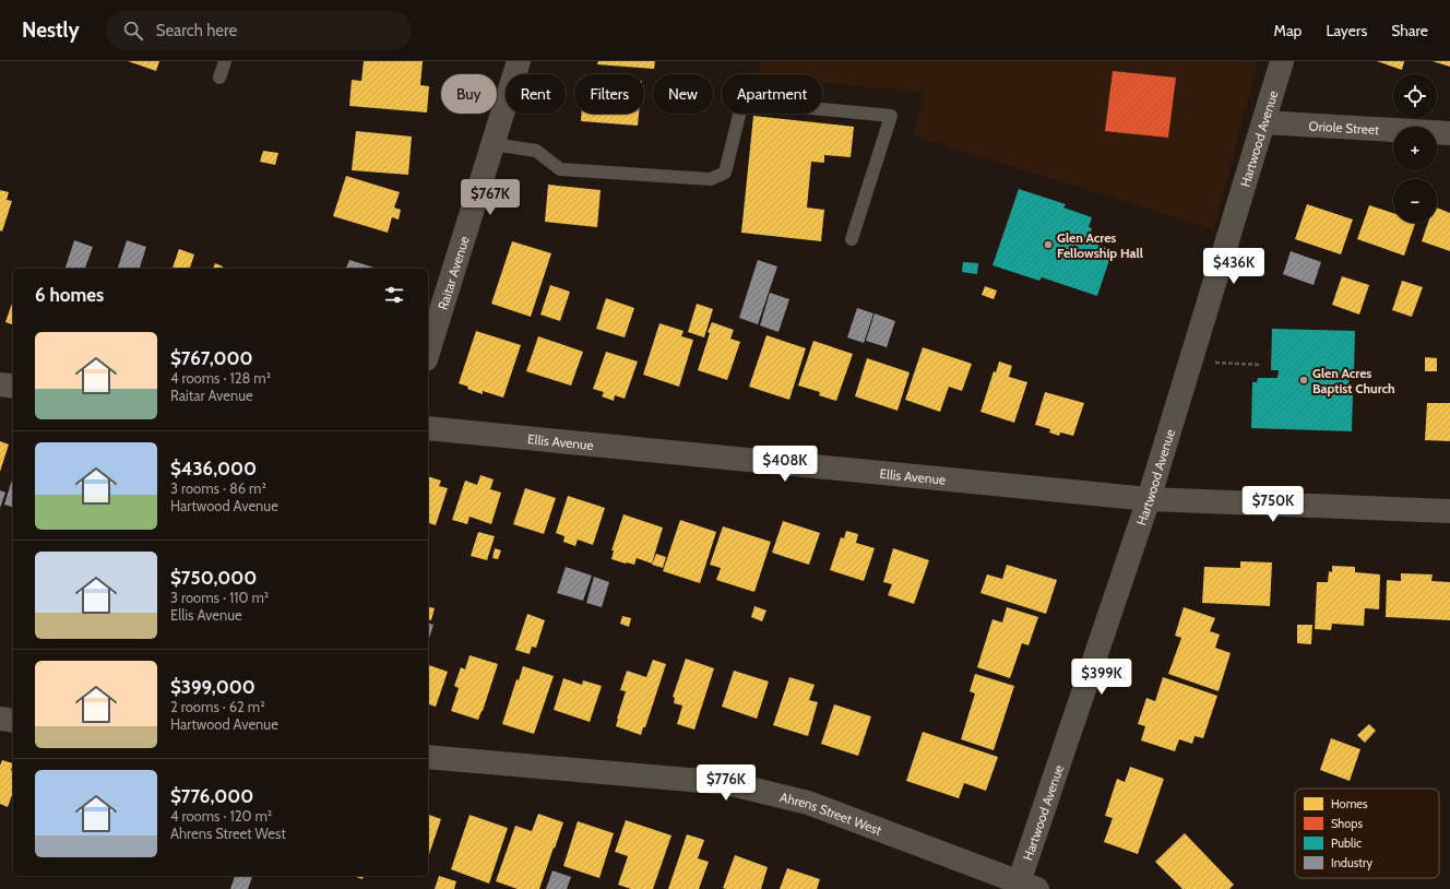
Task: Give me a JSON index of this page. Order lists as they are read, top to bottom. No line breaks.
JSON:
{"streets":{"street":["Oriole Street","Hartwood Avenue","Raitar Avenue","Ellis Avenue","Ahrens Street West"]},"crossings":[["Oriole Street","Hartwood Avenue"],["Hartwood Avenue","Ellis Avenue"],["Hartwood Avenue","Ahrens Street West"]],"places":["Glen Acres Fellowship Hall","Glen Acres Baptist Church"],"legend":["Homes","Shops","Public","Industry"],"page":{"header":"Nestly","search":"Search here","nav":["Map","Layers","Share"],"map_buttons":["+","−"],"chip":["Buy","Rent","Filters","New","Apartment"],"price":["$767K","$436K","$408K","$750K","$399K","$776K"],"heading":"6 homes","list":[{"name":"$767,000","note":"4 rooms · 128 m² · Raitar Avenue"},{"name":"$436,000","note":"3 rooms · 86 m² · Hartwood Avenue"},{"name":"$750,000","note":"3 rooms · 110 m² · Ellis Avenue"},{"name":"$399,000","note":"2 rooms · 62 m² · Hartwood Avenue"},{"name":"$776,000","note":"4 rooms · 120 m² · Ahrens Street West"}]}}
